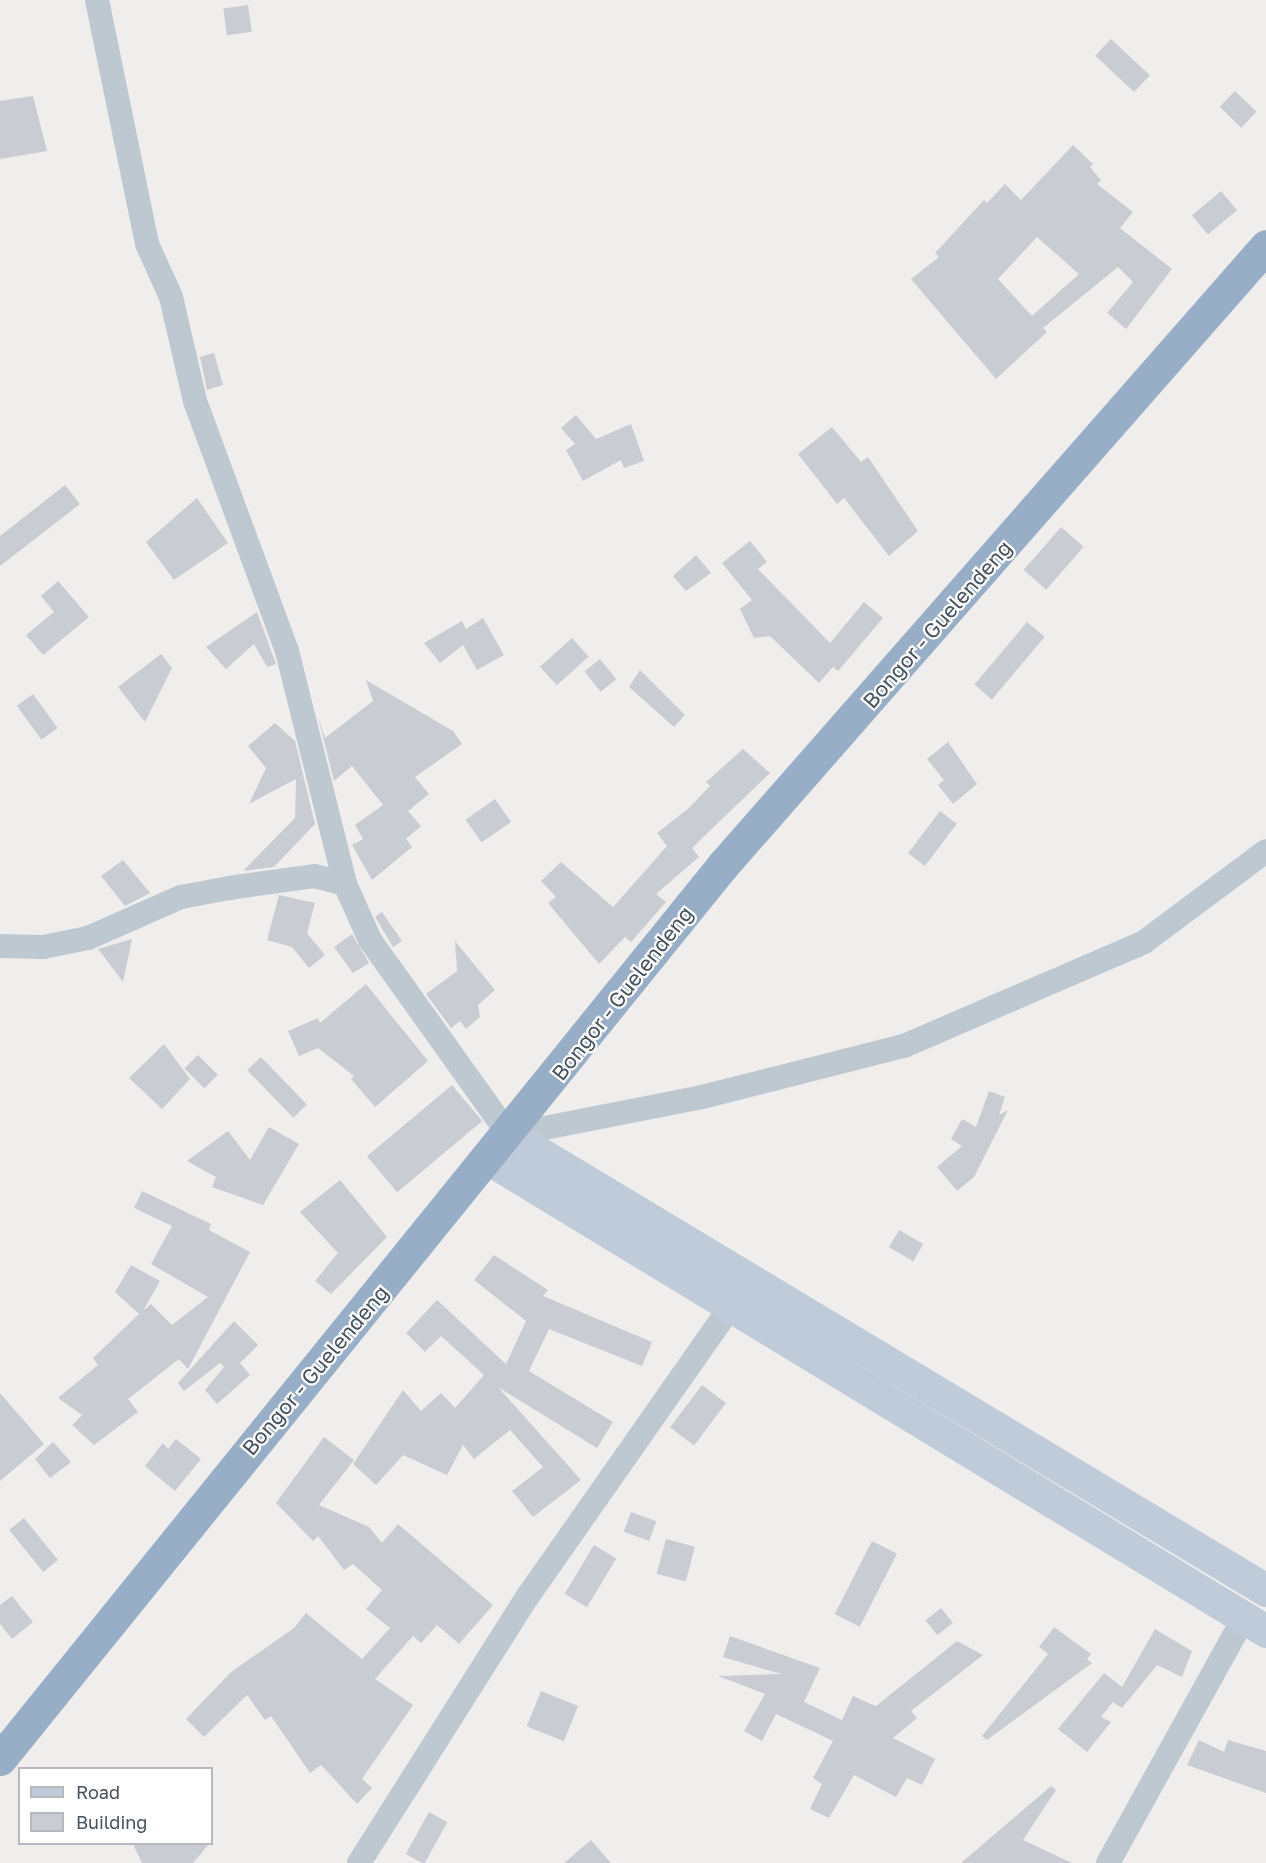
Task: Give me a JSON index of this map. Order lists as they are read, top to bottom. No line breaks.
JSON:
{"streets":{"highway":["Bongor - Guelendeng"]},"legend":["Road","Building"]}
